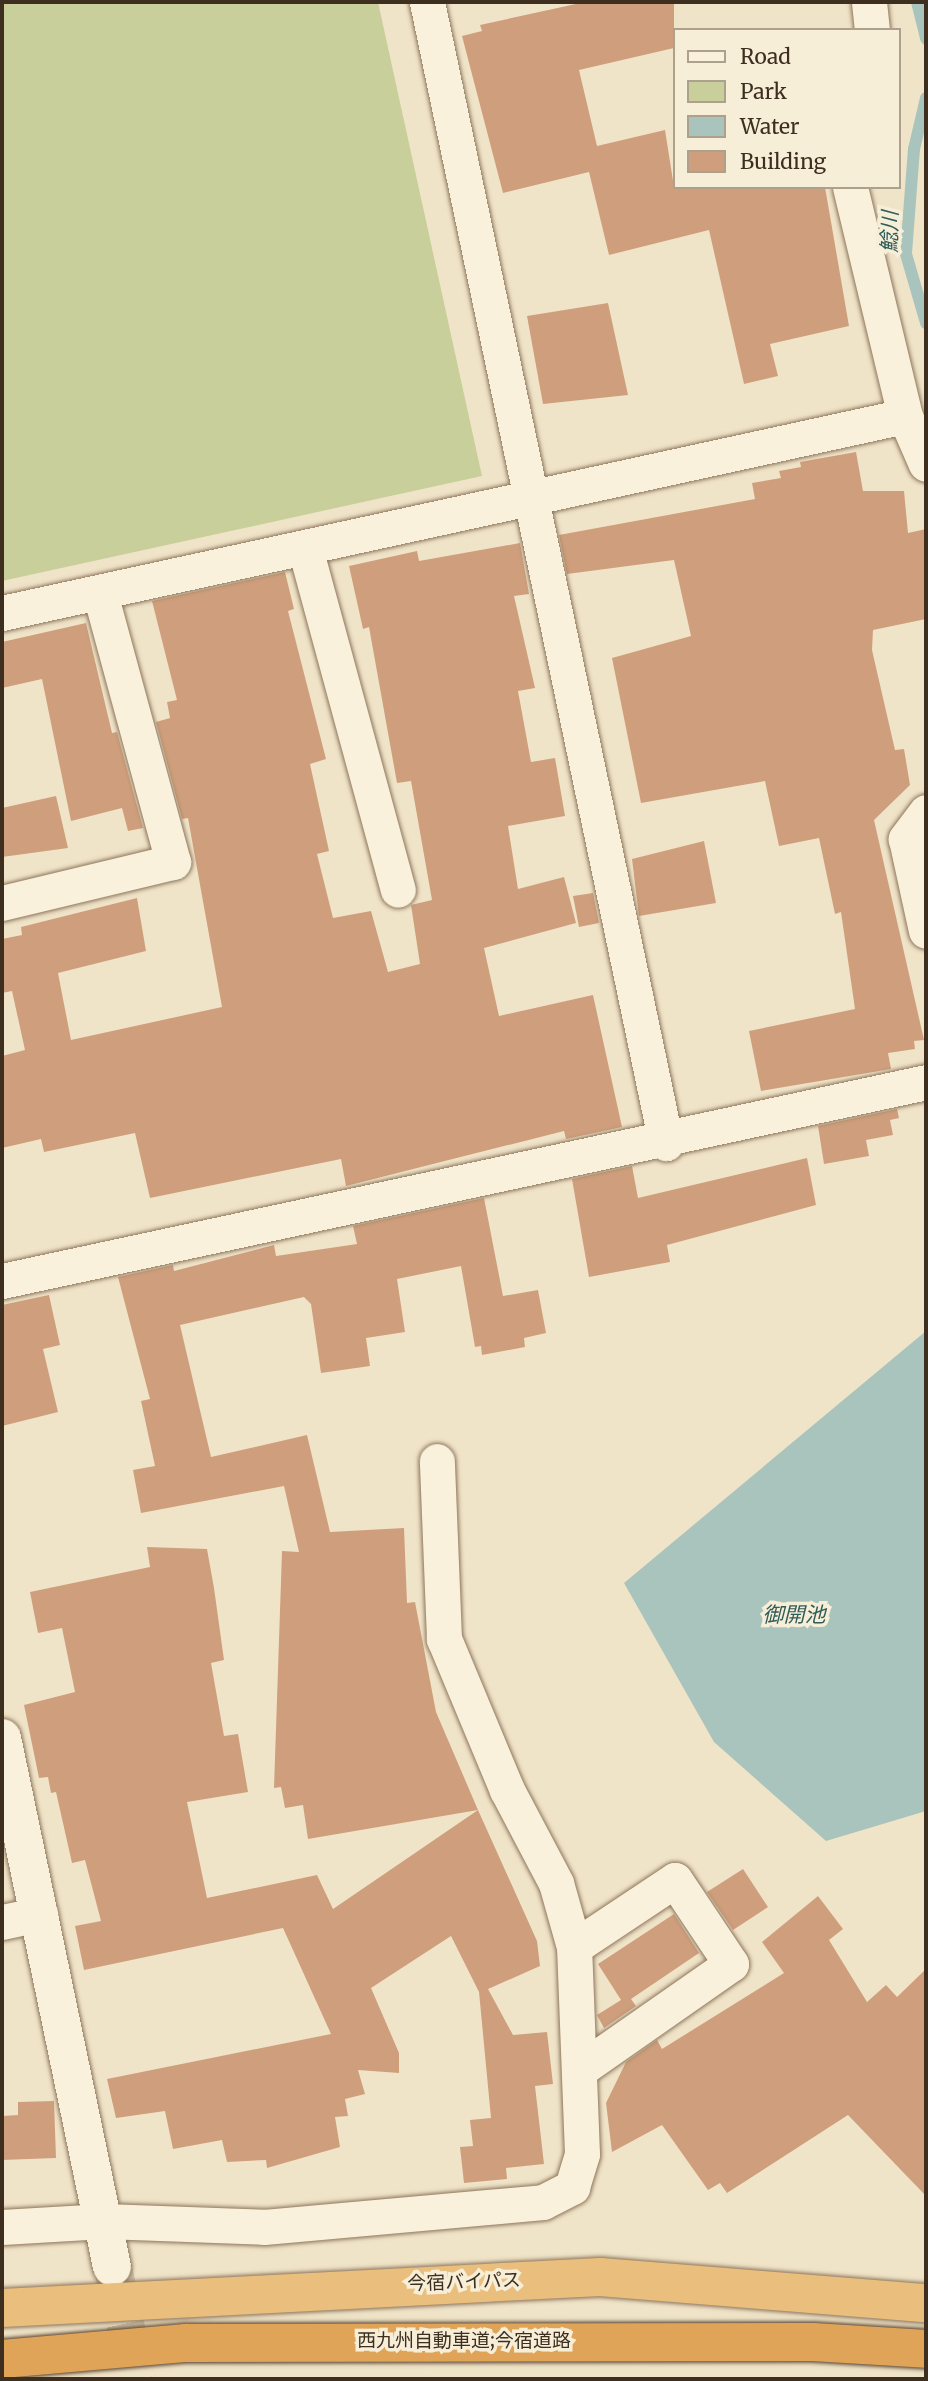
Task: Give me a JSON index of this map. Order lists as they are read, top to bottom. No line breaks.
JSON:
{"streets":{"highway":["今宿バイパス","西九州自動車道;今宿道路"]},"water":["鯰川","御開池"],"legend":["Road","Park","Water","Building"]}
